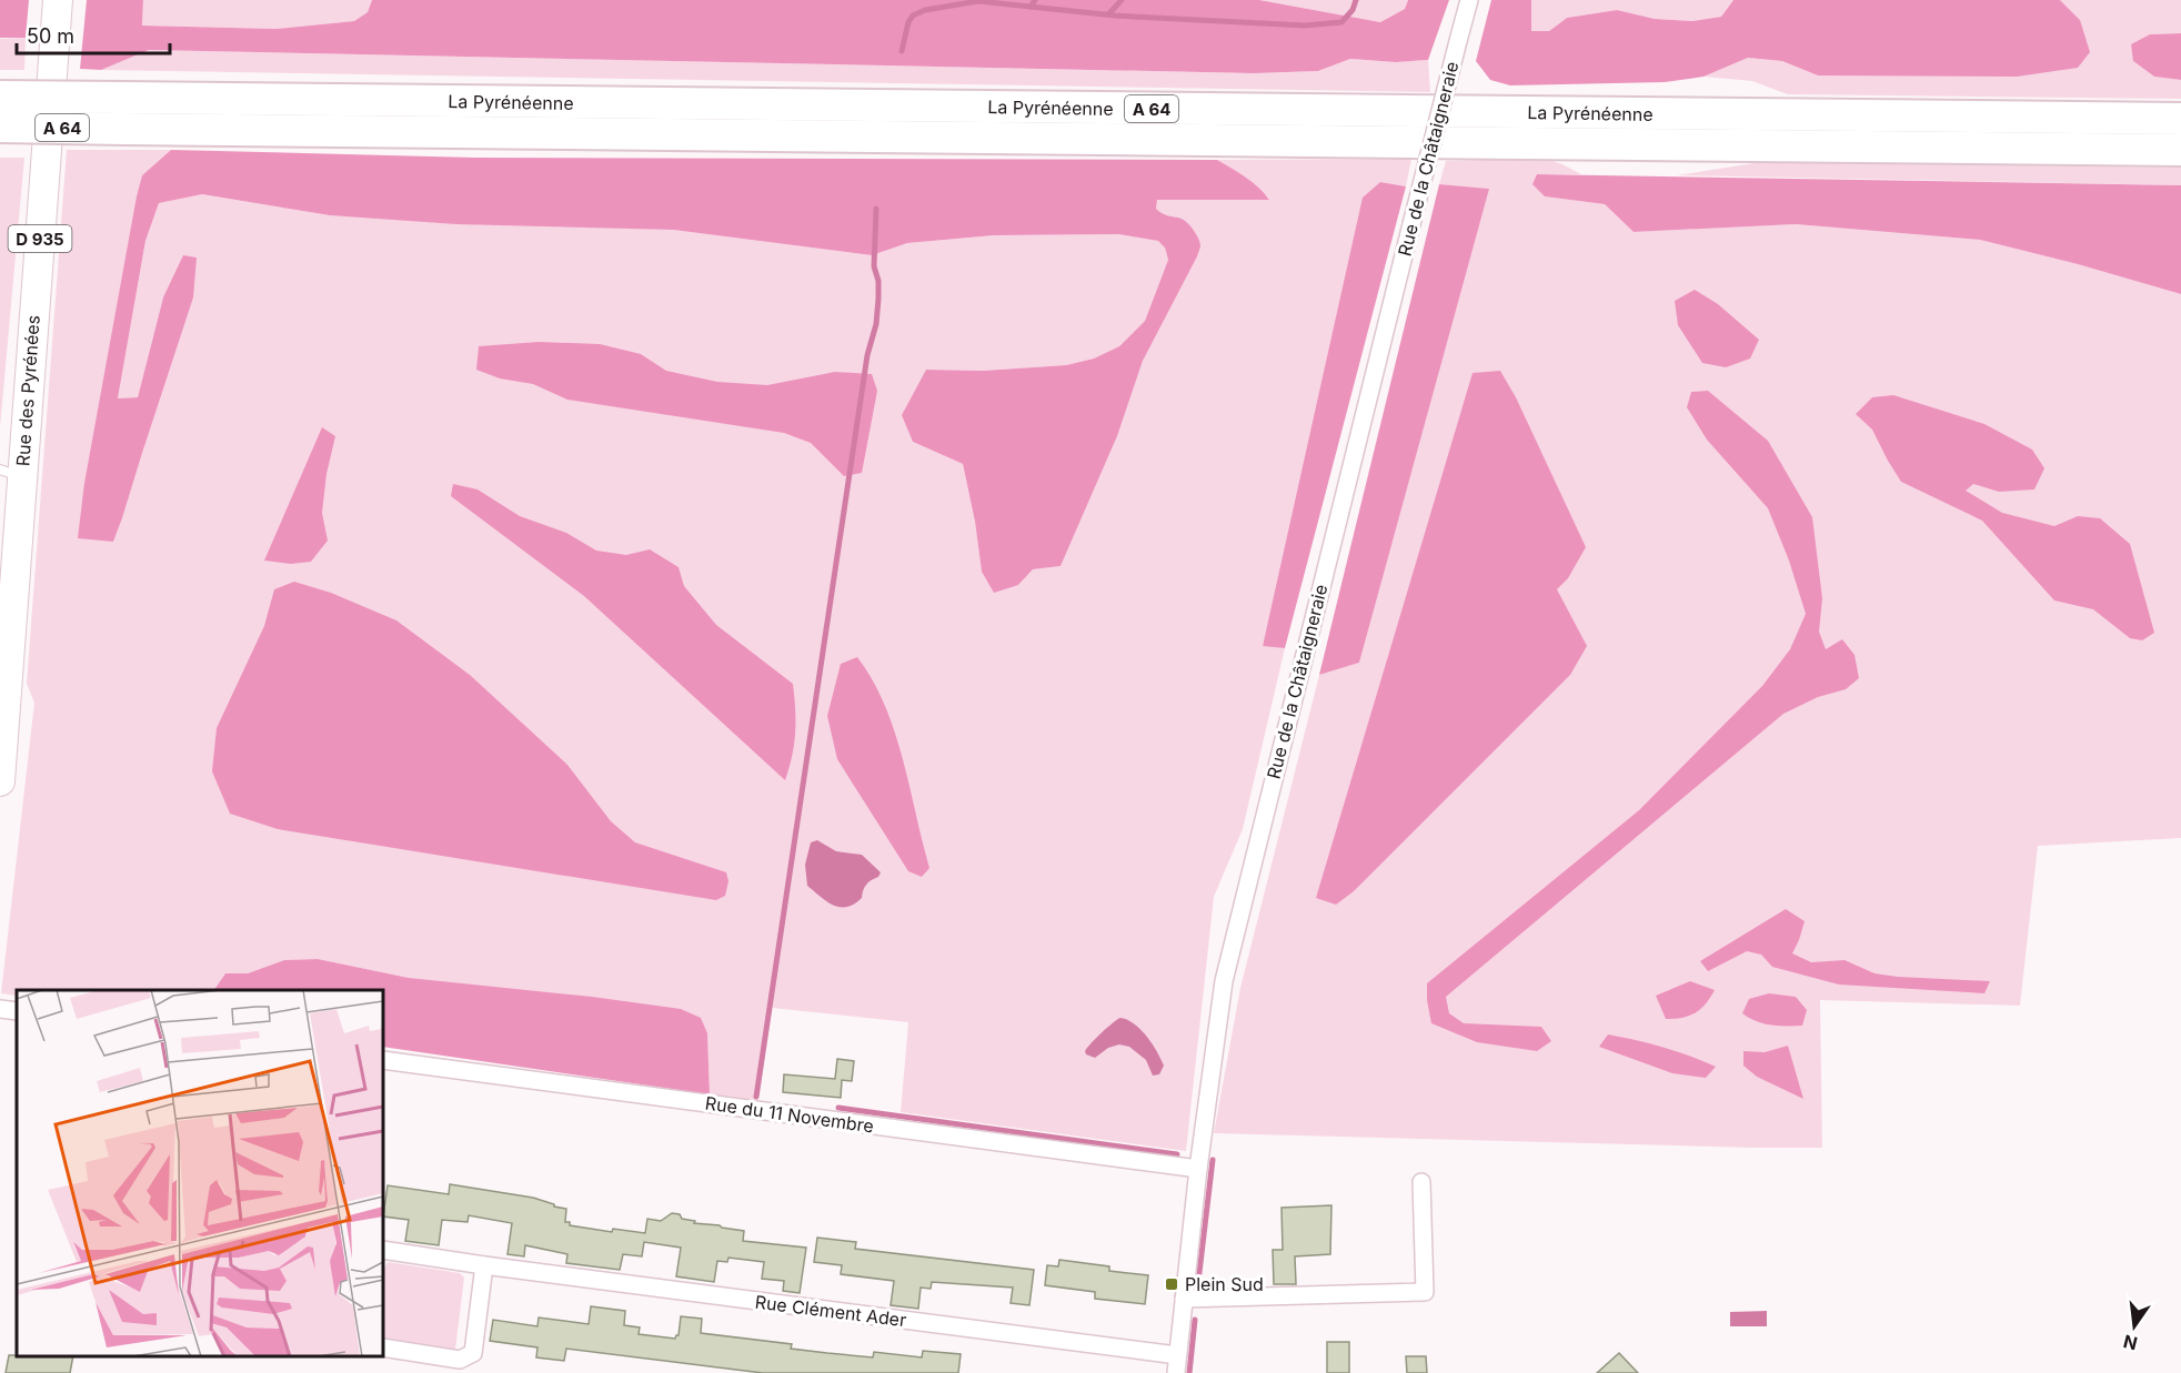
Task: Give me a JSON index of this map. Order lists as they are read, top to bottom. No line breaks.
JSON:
{"streets":{"highway":["La Pyrénéenne","A 64"],"main road":["D 935","Rue des Pyrénées"],"street":["Rue de la Châtaigneraie","Rue du 11 Novembre","Rue Clément Ader"]},"crossings":[["Rue de la Châtaigneraie","Rue du 11 Novembre"],["Rue de la Châtaigneraie","Rue Clément Ader"]],"places":{"transit":["Plein Sud"]},"scale_bar":"50 m","north":"bottom"}
